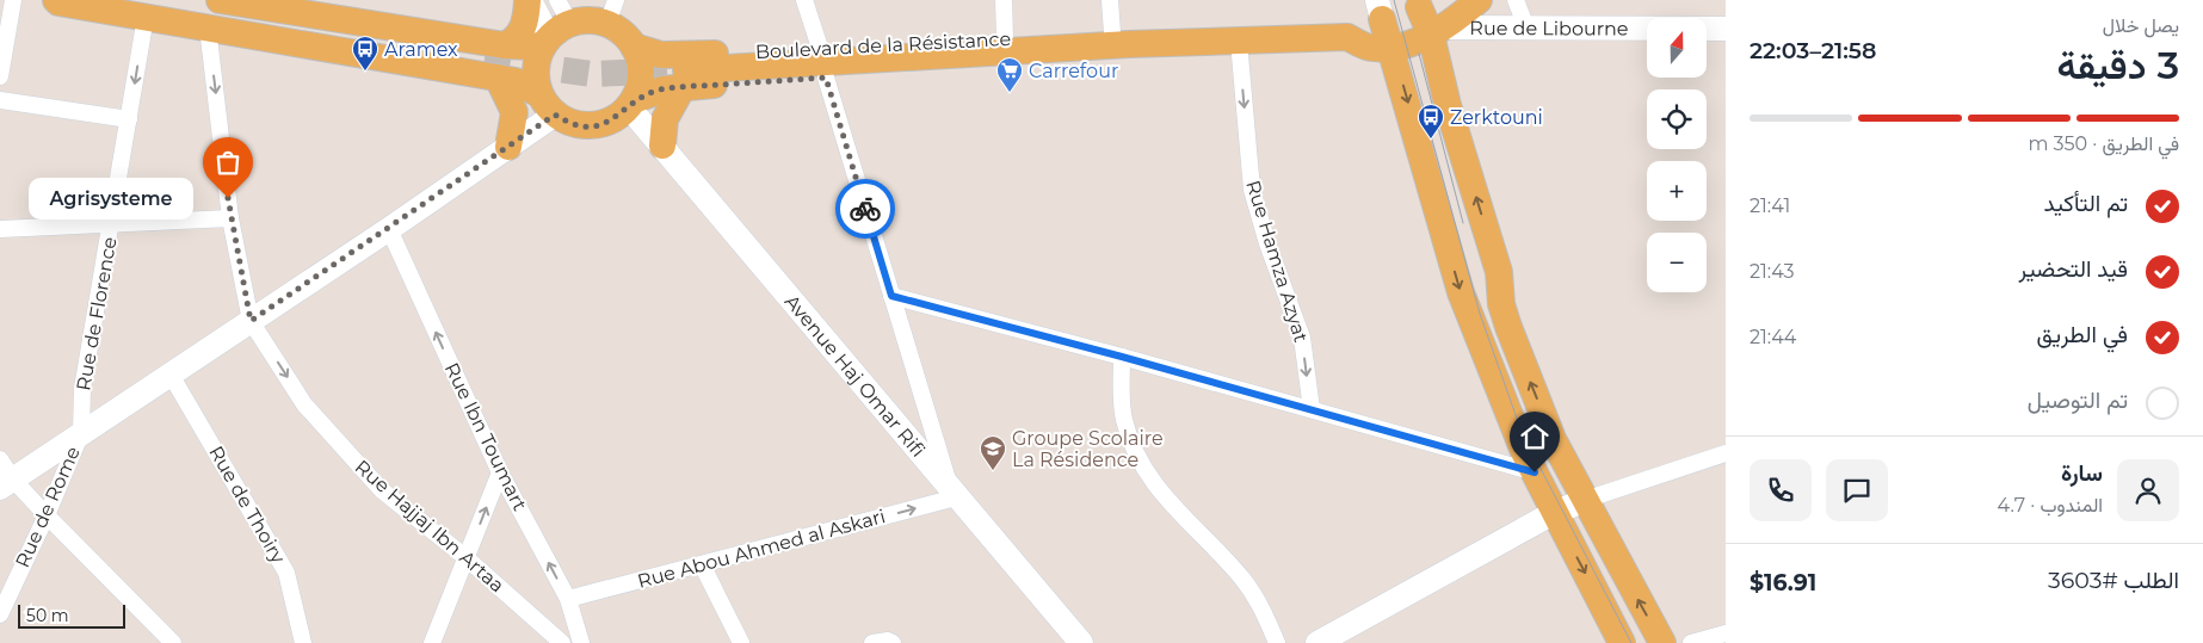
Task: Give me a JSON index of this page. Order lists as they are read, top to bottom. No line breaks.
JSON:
{"streets":{"main road":["Boulevard de la Résistance"],"street":["Rue de Libourne","Rue Hamza Azyat","Rue de Florence","Avenue Haj Omar Rifi","Rue Ibn Toumart","Rue de Thoiry","Rue de Rome","Rue Hajjaj Ibn Artaa","Rue Abou Ahmed al Askari"]},"crossings":[["Rue de Libourne","Boulevard de la Résistance"],["Boulevard de la Résistance","Rue Hamza Azyat"],["Boulevard de la Résistance","Avenue Haj Omar Rifi"],["Rue de Florence","Rue de Rome"],["Avenue Haj Omar Rifi","Rue Abou Ahmed al Askari"],["Rue Ibn Toumart","Rue Abou Ahmed al Askari"]],"one_way":["Rue Hamza Azyat","Rue Ibn Toumart","Rue Hajjaj Ibn Artaa","Rue Abou Ahmed al Askari"],"places":{"bus stop":["Aramex","Zerktouni"],"supermarket":["Carrefour"],"other":["Agrisysteme"],"school or university":["Groupe Scolaire La Résidence"]},"scale_bar":"50 m","north":"top","page":{"heading":["3 دقيقة","يصل خلال","21:58–22:03"],"panel":["سارة","المندوب · 4.7","الطلب #3603","$16.91"],"map_buttons":["+","−"],"bar":"في الطريق · 350 m","list":[["تم التأكيد","21:41"],["قيد التحضير","21:43"],["في الطريق","21:44"],"تم التوصيل"],"bubble":"Agrisysteme","scale":"50 m"}}
